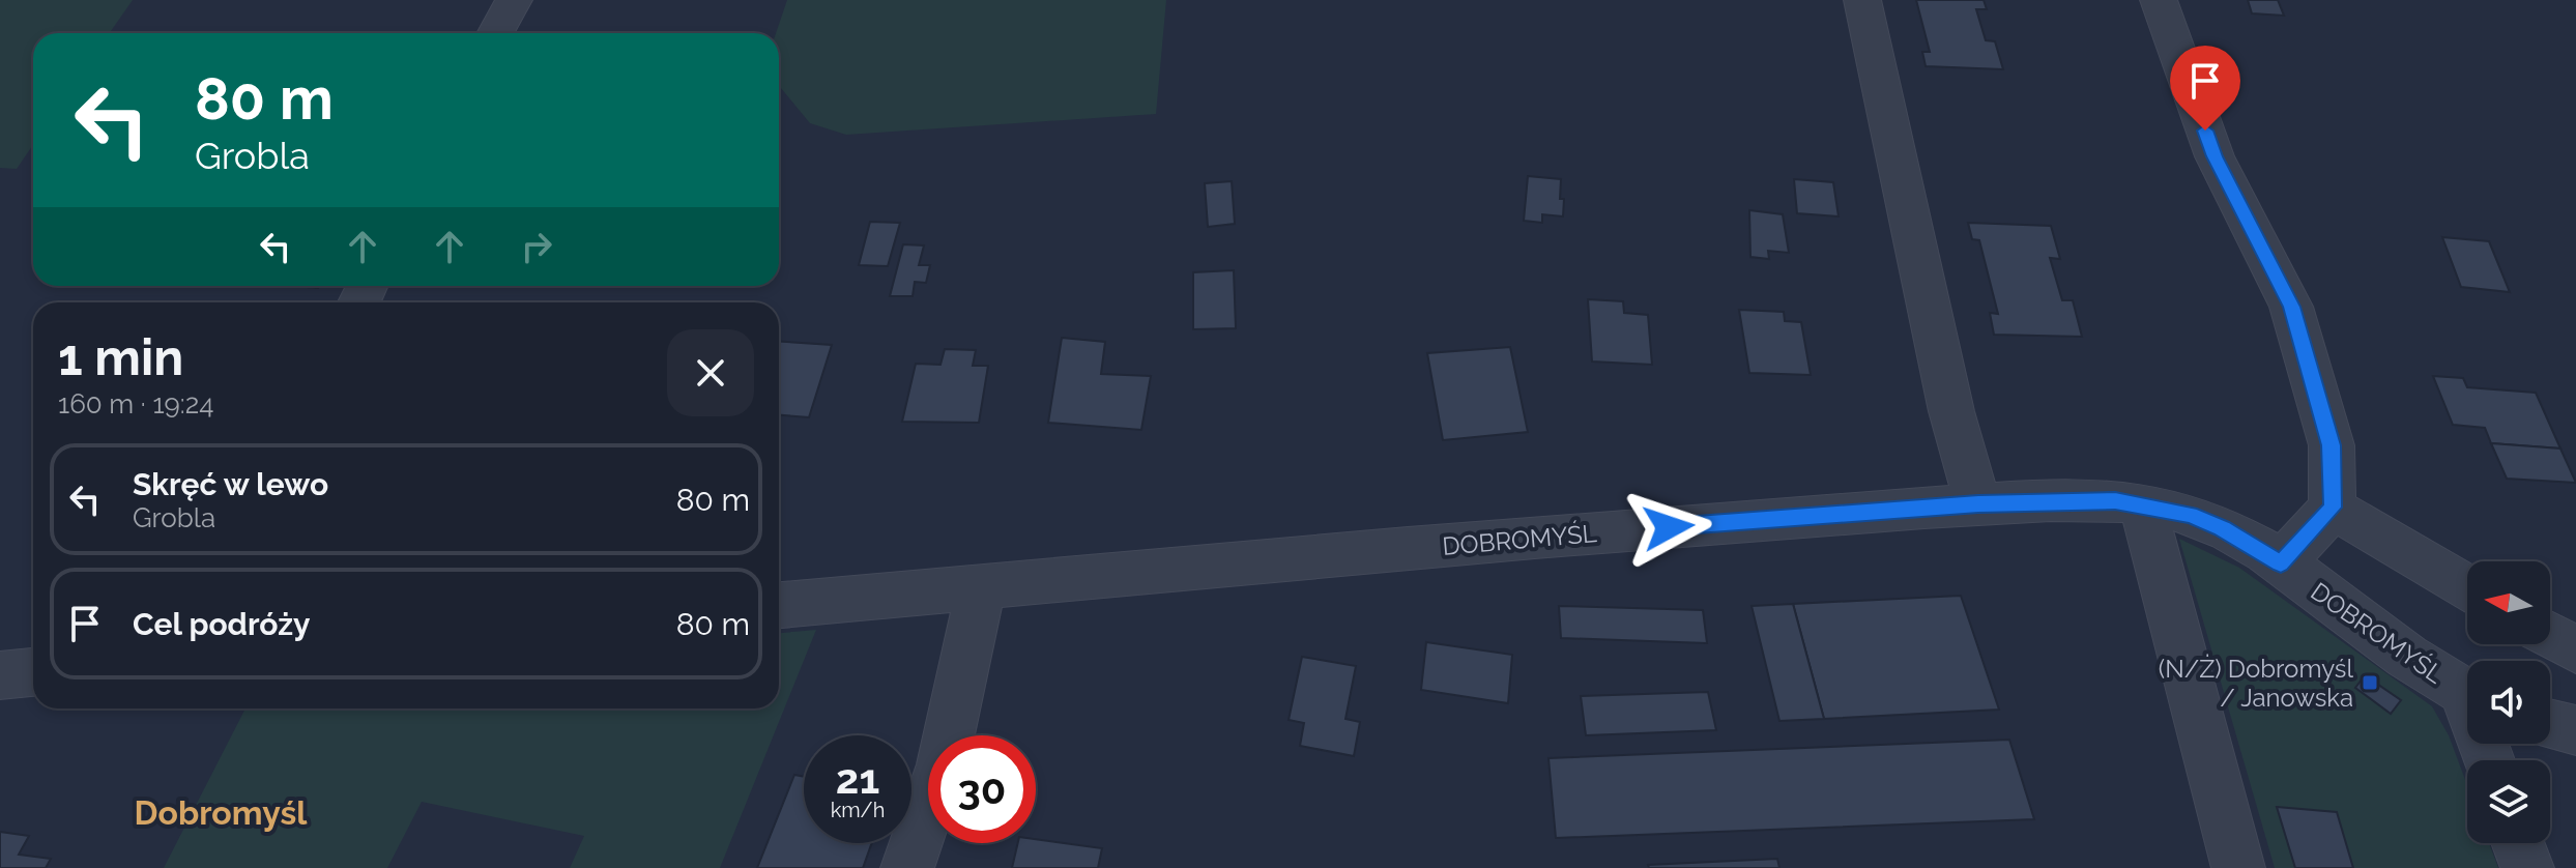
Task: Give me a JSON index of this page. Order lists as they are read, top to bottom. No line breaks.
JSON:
{"streets":{"street":["DOBROMYŚL"]},"districts":["Dobromyśl"],"places":{"transit":["(N/Ż) Dobromyśl / Janowska"]},"north":"left","page":{"turn":["80 m","Grobla"],"heading":["1 min","160 m · 19:24"],"list":[{"name":"Skręć w lewo","note":"Grobla","value":"80 m"},{"name":"Cel podróży","value":"80 m"}],"speed":"21 km/h","limit":"30"}}
